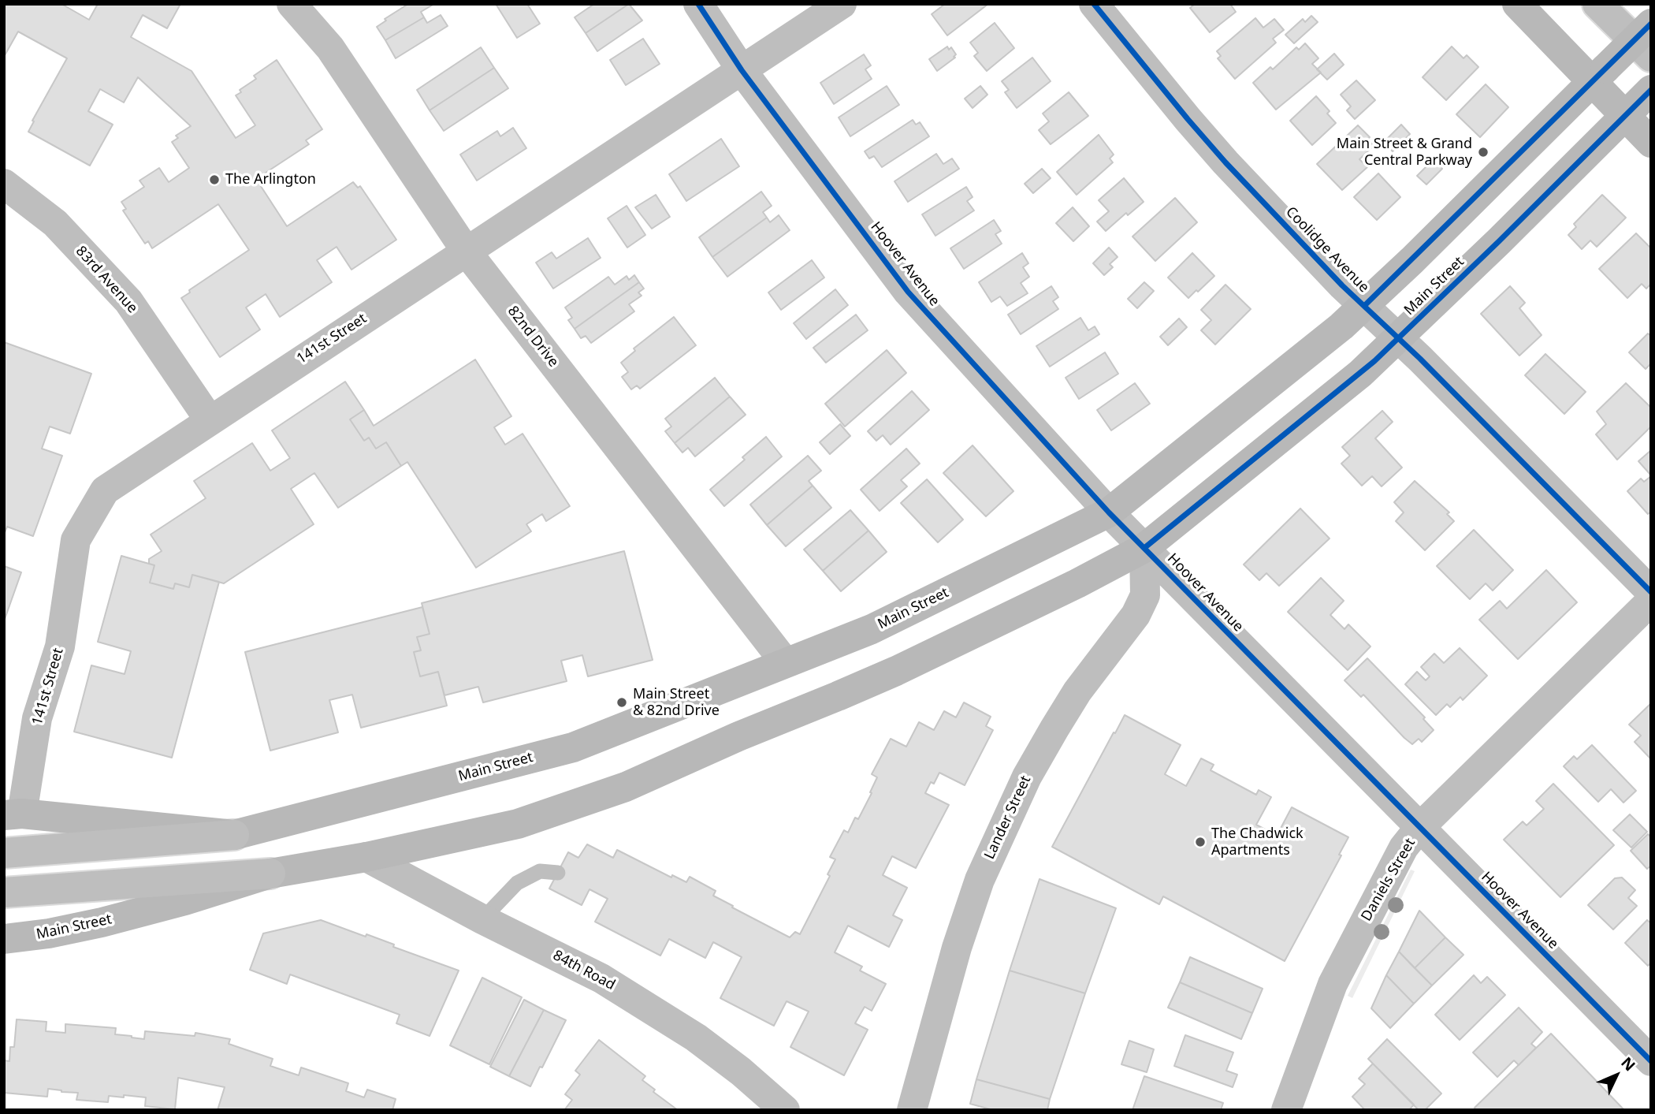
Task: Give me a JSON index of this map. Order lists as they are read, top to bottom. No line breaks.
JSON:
{"streets":{"main road":["Coolidge Avenue","Hoover Avenue","83rd Avenue","Main Street","82nd Drive","141st Street","Lander Street","Daniels Street","84th Road"]},"crossings":[["Coolidge Avenue","Main Street"],["Hoover Avenue","Main Street"],["Hoover Avenue","141st Street"],["Hoover Avenue","Lander Street"],["Hoover Avenue","Daniels Street"],["83rd Avenue","141st Street"],["Main Street","82nd Drive"],["Main Street","141st Street"],["Main Street","Lander Street"],["Main Street","84th Road"],["82nd Drive","141st Street"]],"places":["Main Street & Grand Central Parkway","The Arlington","Main Street & 82nd Drive","The Chadwick Apartments"],"north":"top right"}
